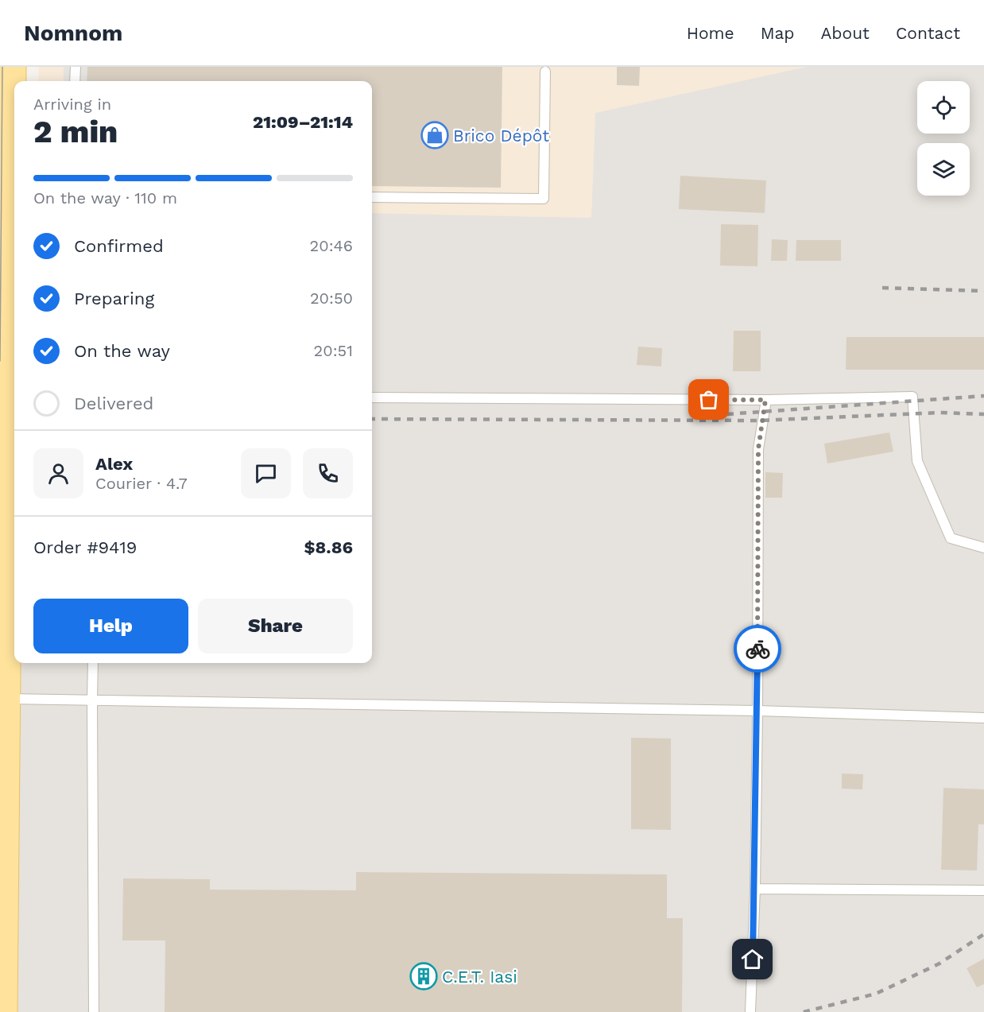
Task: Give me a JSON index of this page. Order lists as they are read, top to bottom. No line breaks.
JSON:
{"places":{"shop":["Brico Dépôt"],"building":["C.E.T. Iasi"]},"page":{"header":"Nomnom","nav":["Home","Map","About","Contact"],"heading":["2 min","Arriving in","21:09–21:14"],"panel":["Alex","Courier · 4.7","Order #9419","$8.86"],"bar":"On the way · 110 m","list":[["Confirmed","20:46"],["Preparing","20:50"],["On the way","20:51"],"Delivered"],"buttons":["Help","Share"]}}
